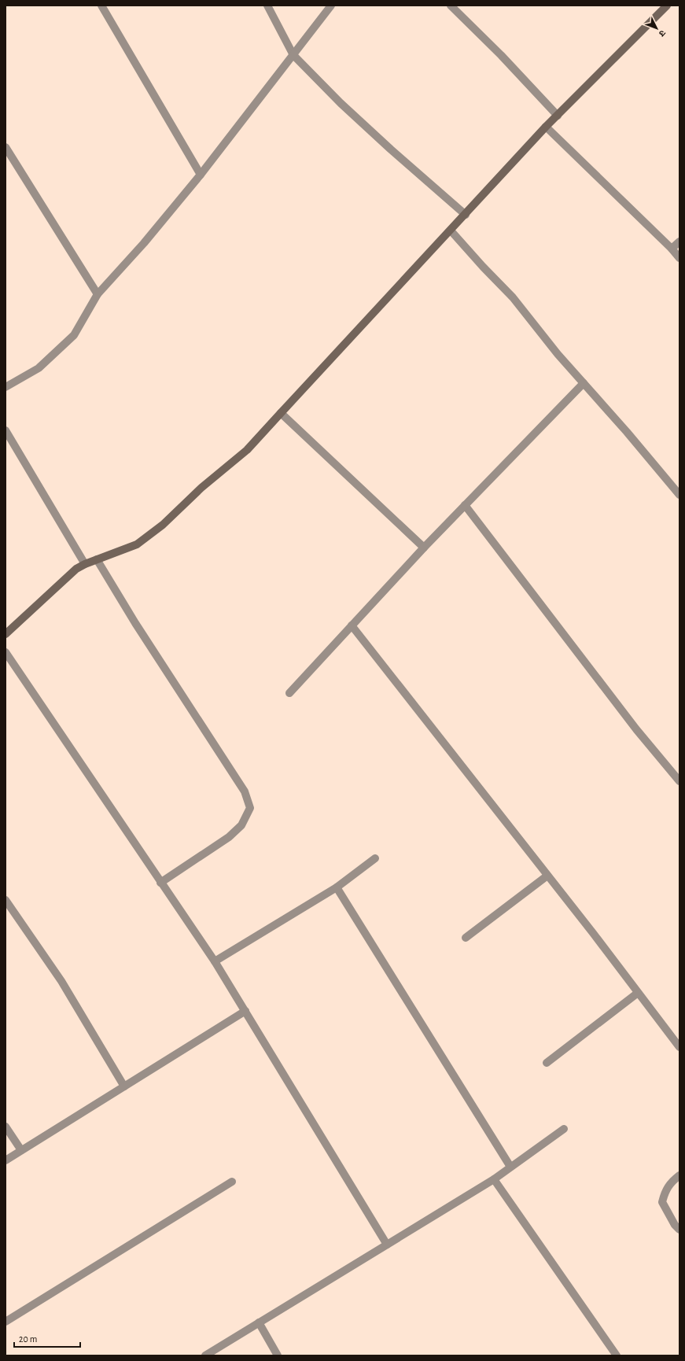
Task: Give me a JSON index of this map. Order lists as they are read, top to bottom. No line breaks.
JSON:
{"scale_bar":"20 m","north":"bottom right"}
